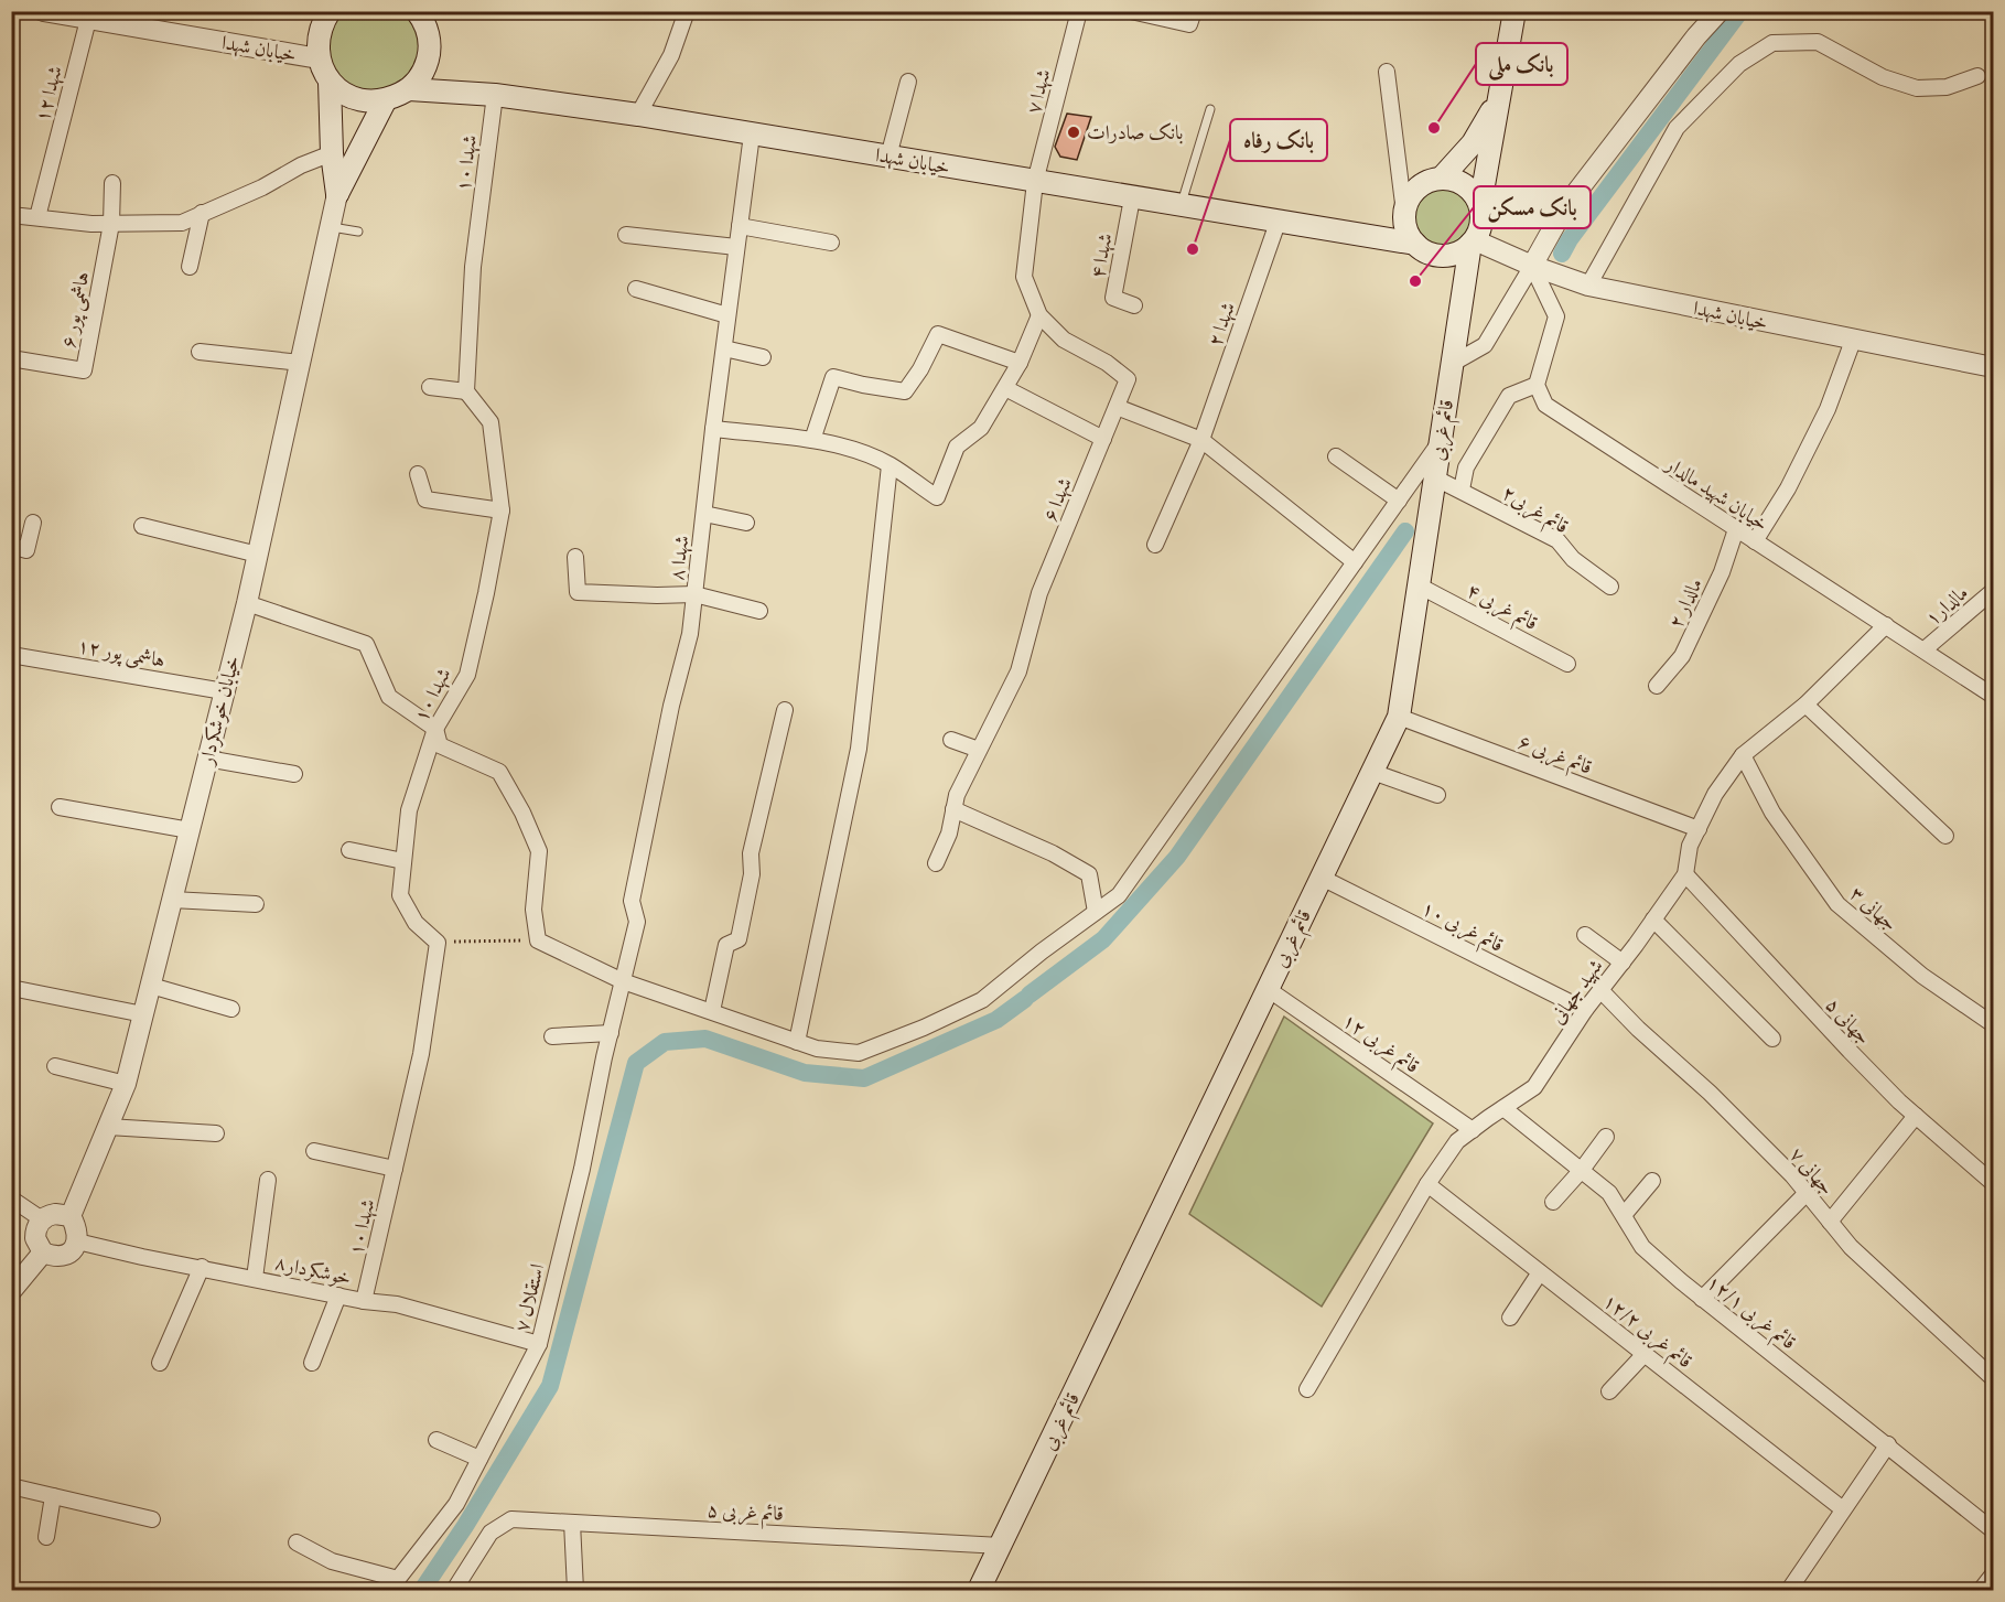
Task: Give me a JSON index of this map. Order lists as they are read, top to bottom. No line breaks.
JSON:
{"streets":{"main road":["خیابان شهدا","قائم غربی"],"street":["شهدا ۷","شهدا ۱۲","شهدا ۱۰","شهدا ۴","هاشمی پور ۶","شهدا ۲","خیابان شهید مالدار","شهدا ۶","۲قائم غربی","شهدا ۸","مالدار ۲","مالدار۱","قائم غربی ۴","هاشمی پور ۱۲","خیابان خوشکردار","قائم غربی ۶","جهانی ۳","قائم غربی ۱۰","شهید جهانی","جهانی ۵","قائم غربی ۱۲","جهانی ۷","خوشکردار۸","استقلال ۷","قائم غربی ۱۲/۱","قائم غربی ۱۲/۲","قائم غربی ۵"]},"crossings":[["خیابان شهدا","شهدا ۷"],["خیابان شهدا","شهدا ۱۲"],["خیابان شهدا","شهدا ۱۰"],["خیابان شهدا","شهدا ۴"],["خیابان شهدا","شهدا ۲"],["خیابان شهدا","قائم غربی"],["خیابان شهدا","شهدا ۶"],["خیابان شهدا","شهدا ۸"],["شهدا ۷","شهدا ۶"],["شهدا ۱۰","خوشکردار۸"],["قائم غربی","۲قائم غربی"],["قائم غربی","قائم غربی ۴"],["قائم غربی","قائم غربی ۶"],["قائم غربی","قائم غربی ۱۰"],["قائم غربی","قائم غربی ۱۲"],["قائم غربی","قائم غربی ۵"],["خیابان شهید مالدار","مالدار ۲"],["خیابان شهید مالدار","مالدار۱"],["خیابان شهید مالدار","شهید جهانی"],["شهدا ۸","استقلال ۷"],["هاشمی پور ۱۲","خیابان خوشکردار"],["خیابان خوشکردار","خوشکردار۸"],["قائم غربی ۶","شهید جهانی"],["جهانی ۳","شهید جهانی"],["قائم غربی ۱۰","شهید جهانی"],["شهید جهانی","جهانی ۵"],["شهید جهانی","قائم غربی ۱۲"],["شهید جهانی","جهانی ۷"],["شهید جهانی","قائم غربی ۱۲/۱"],["شهید جهانی","قائم غربی ۱۲/۲"],["خوشکردار۸","استقلال ۷"]],"places":["بانک ملی","بانک صادرات","بانک رفاه","بانک مسکن"]}
